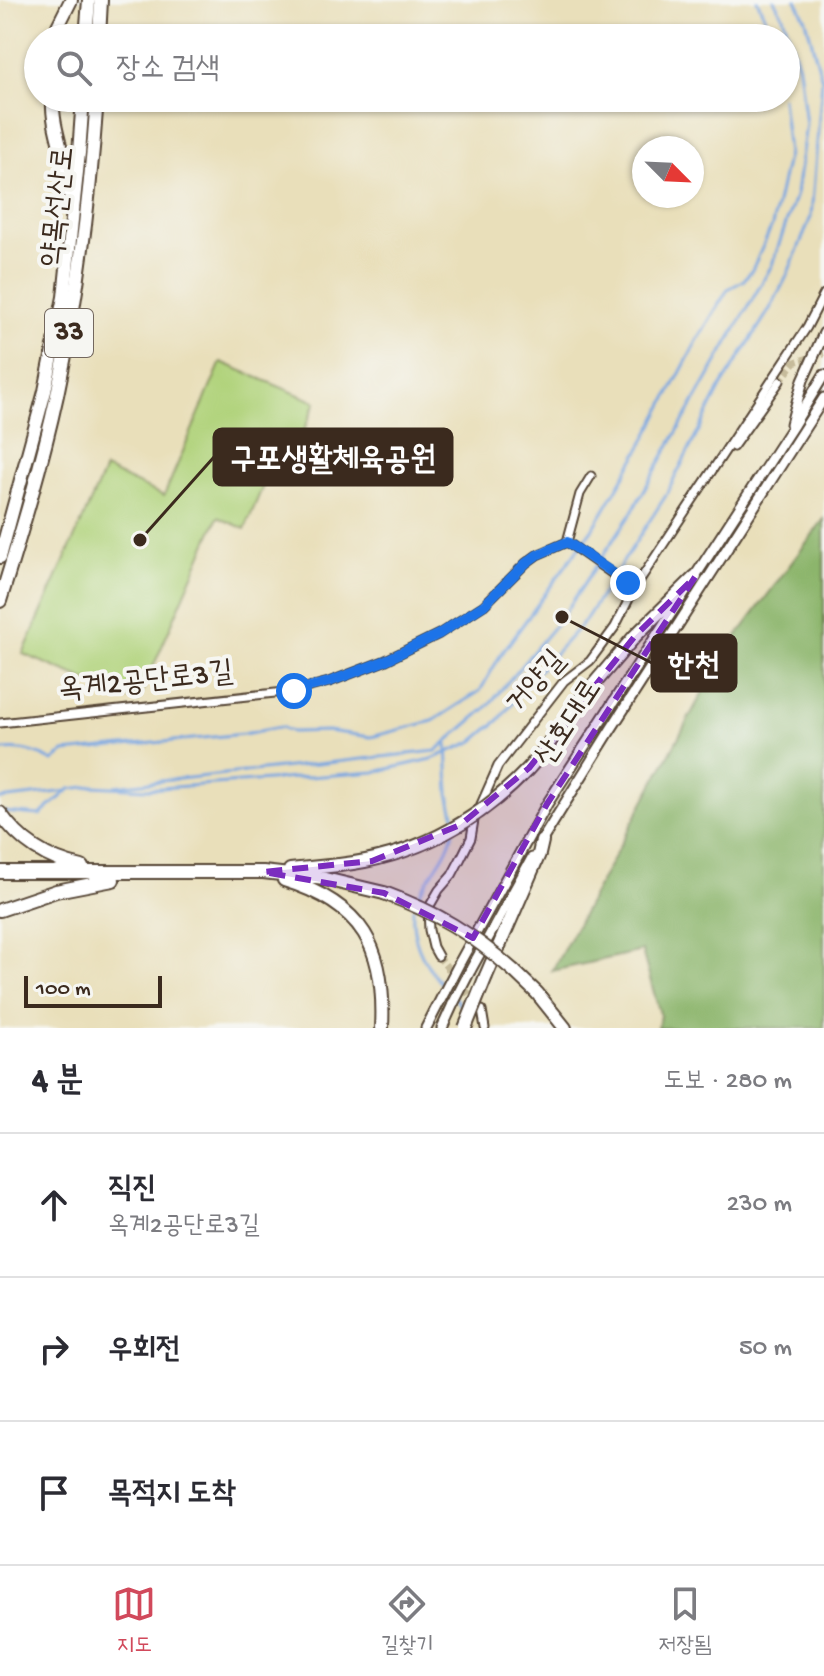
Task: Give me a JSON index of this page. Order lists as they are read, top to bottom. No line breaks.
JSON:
{"streets":{"highway":["약목선산로","33"],"street":["옥계2공단로3길","거양길","산호대로"]},"places":["구포생활체육공원","한천"],"scale_bar":"100 m","north":"bottom right","page":{"search":"장소 검색","scale":"100 m","heading":["4 분","도보 · 280 m"],"list":[["직진","옥계2공단로3길","230 m"],["우회전","50 m"],"목적지 도착"],"nav":["지도","길찾기","저장됨"]}}
